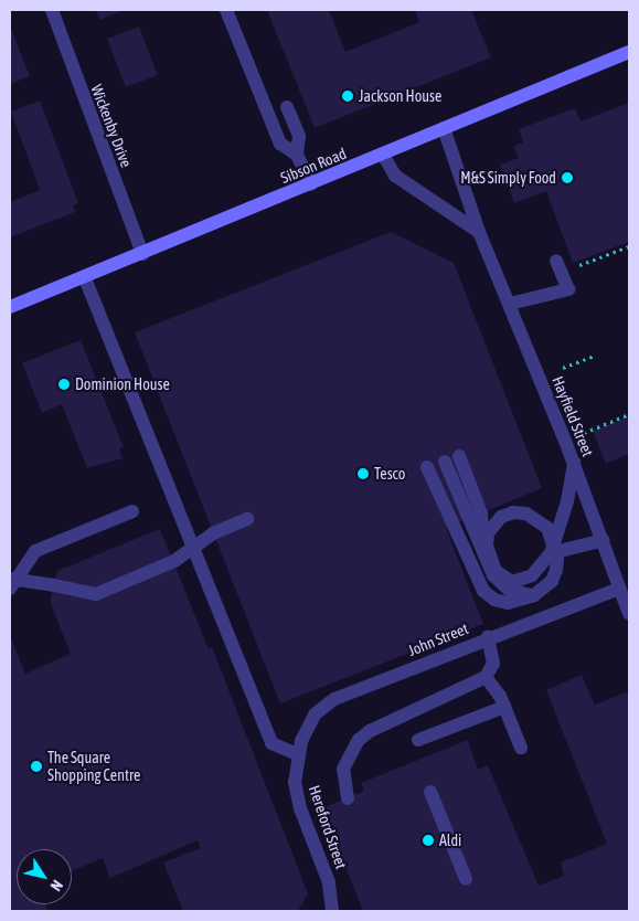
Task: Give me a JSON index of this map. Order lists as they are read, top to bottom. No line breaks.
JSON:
{"streets":{"main road":["Sibson Road"],"street":["Wickenby Drive","Hayfield Street","John Street","Hereford Street"]},"crossings":[["Wickenby Drive","Sibson Road"],["Sibson Road","Hayfield Street"],["Hayfield Street","John Street"],["John Street","Hereford Street"]],"places":["Jackson House","M&S Simply Food","Dominion House","Tesco","The Square Shopping Centre","Aldi"],"north":"bottom right"}
